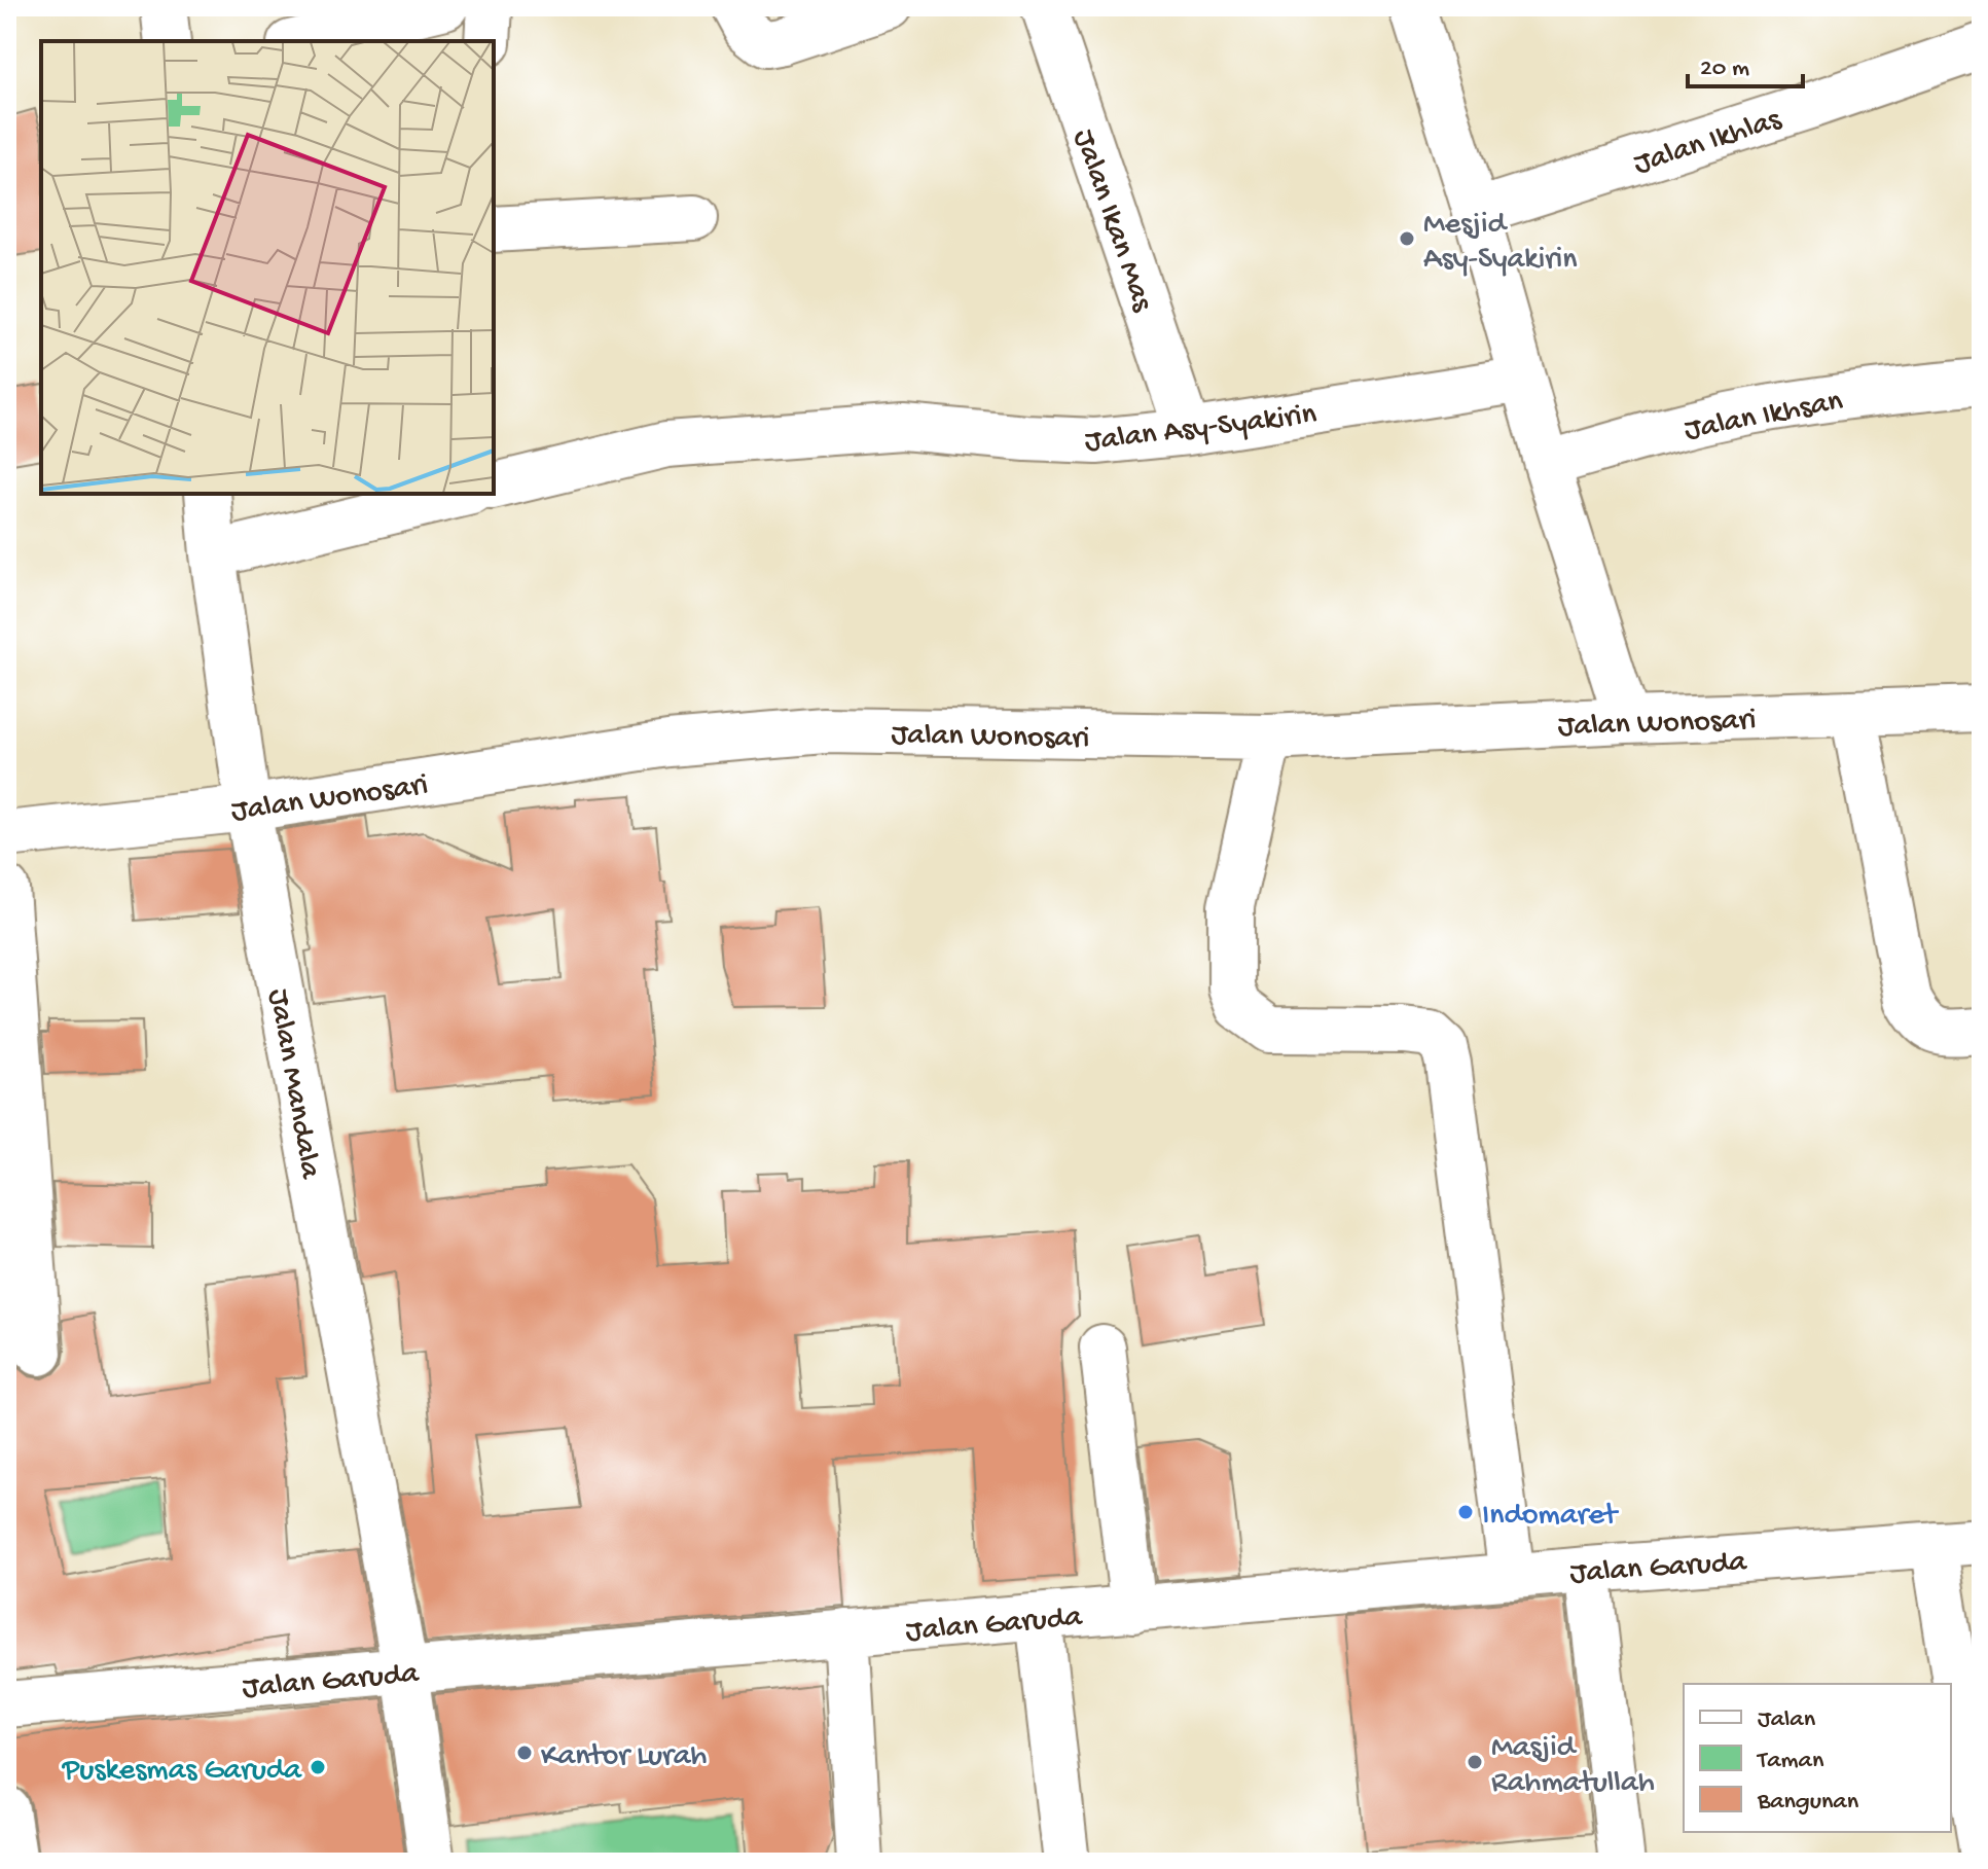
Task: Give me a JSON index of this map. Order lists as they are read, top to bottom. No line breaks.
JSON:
{"streets":{"street":["Jalan Ikhlas","Jalan Ikan Mas","Jalan Ikhsan","Jalan Asy-Syakirin","Jalan Wonosari","Jalan Mandala","Jalan Garuda"]},"crossings":[["Jalan Ikan Mas","Jalan Asy-Syakirin"],["Jalan Asy-Syakirin","Jalan Mandala"],["Jalan Wonosari","Jalan Mandala"],["Jalan Mandala","Jalan Garuda"]],"places":["Mesjid Asy-Syakirin","Indomaret","Kantor Lurah","Masjid Rahmatullah","Puskesmas Garuda"],"legend":["Jalan","Taman","Bangunan"],"scale_bar":"20 m"}
